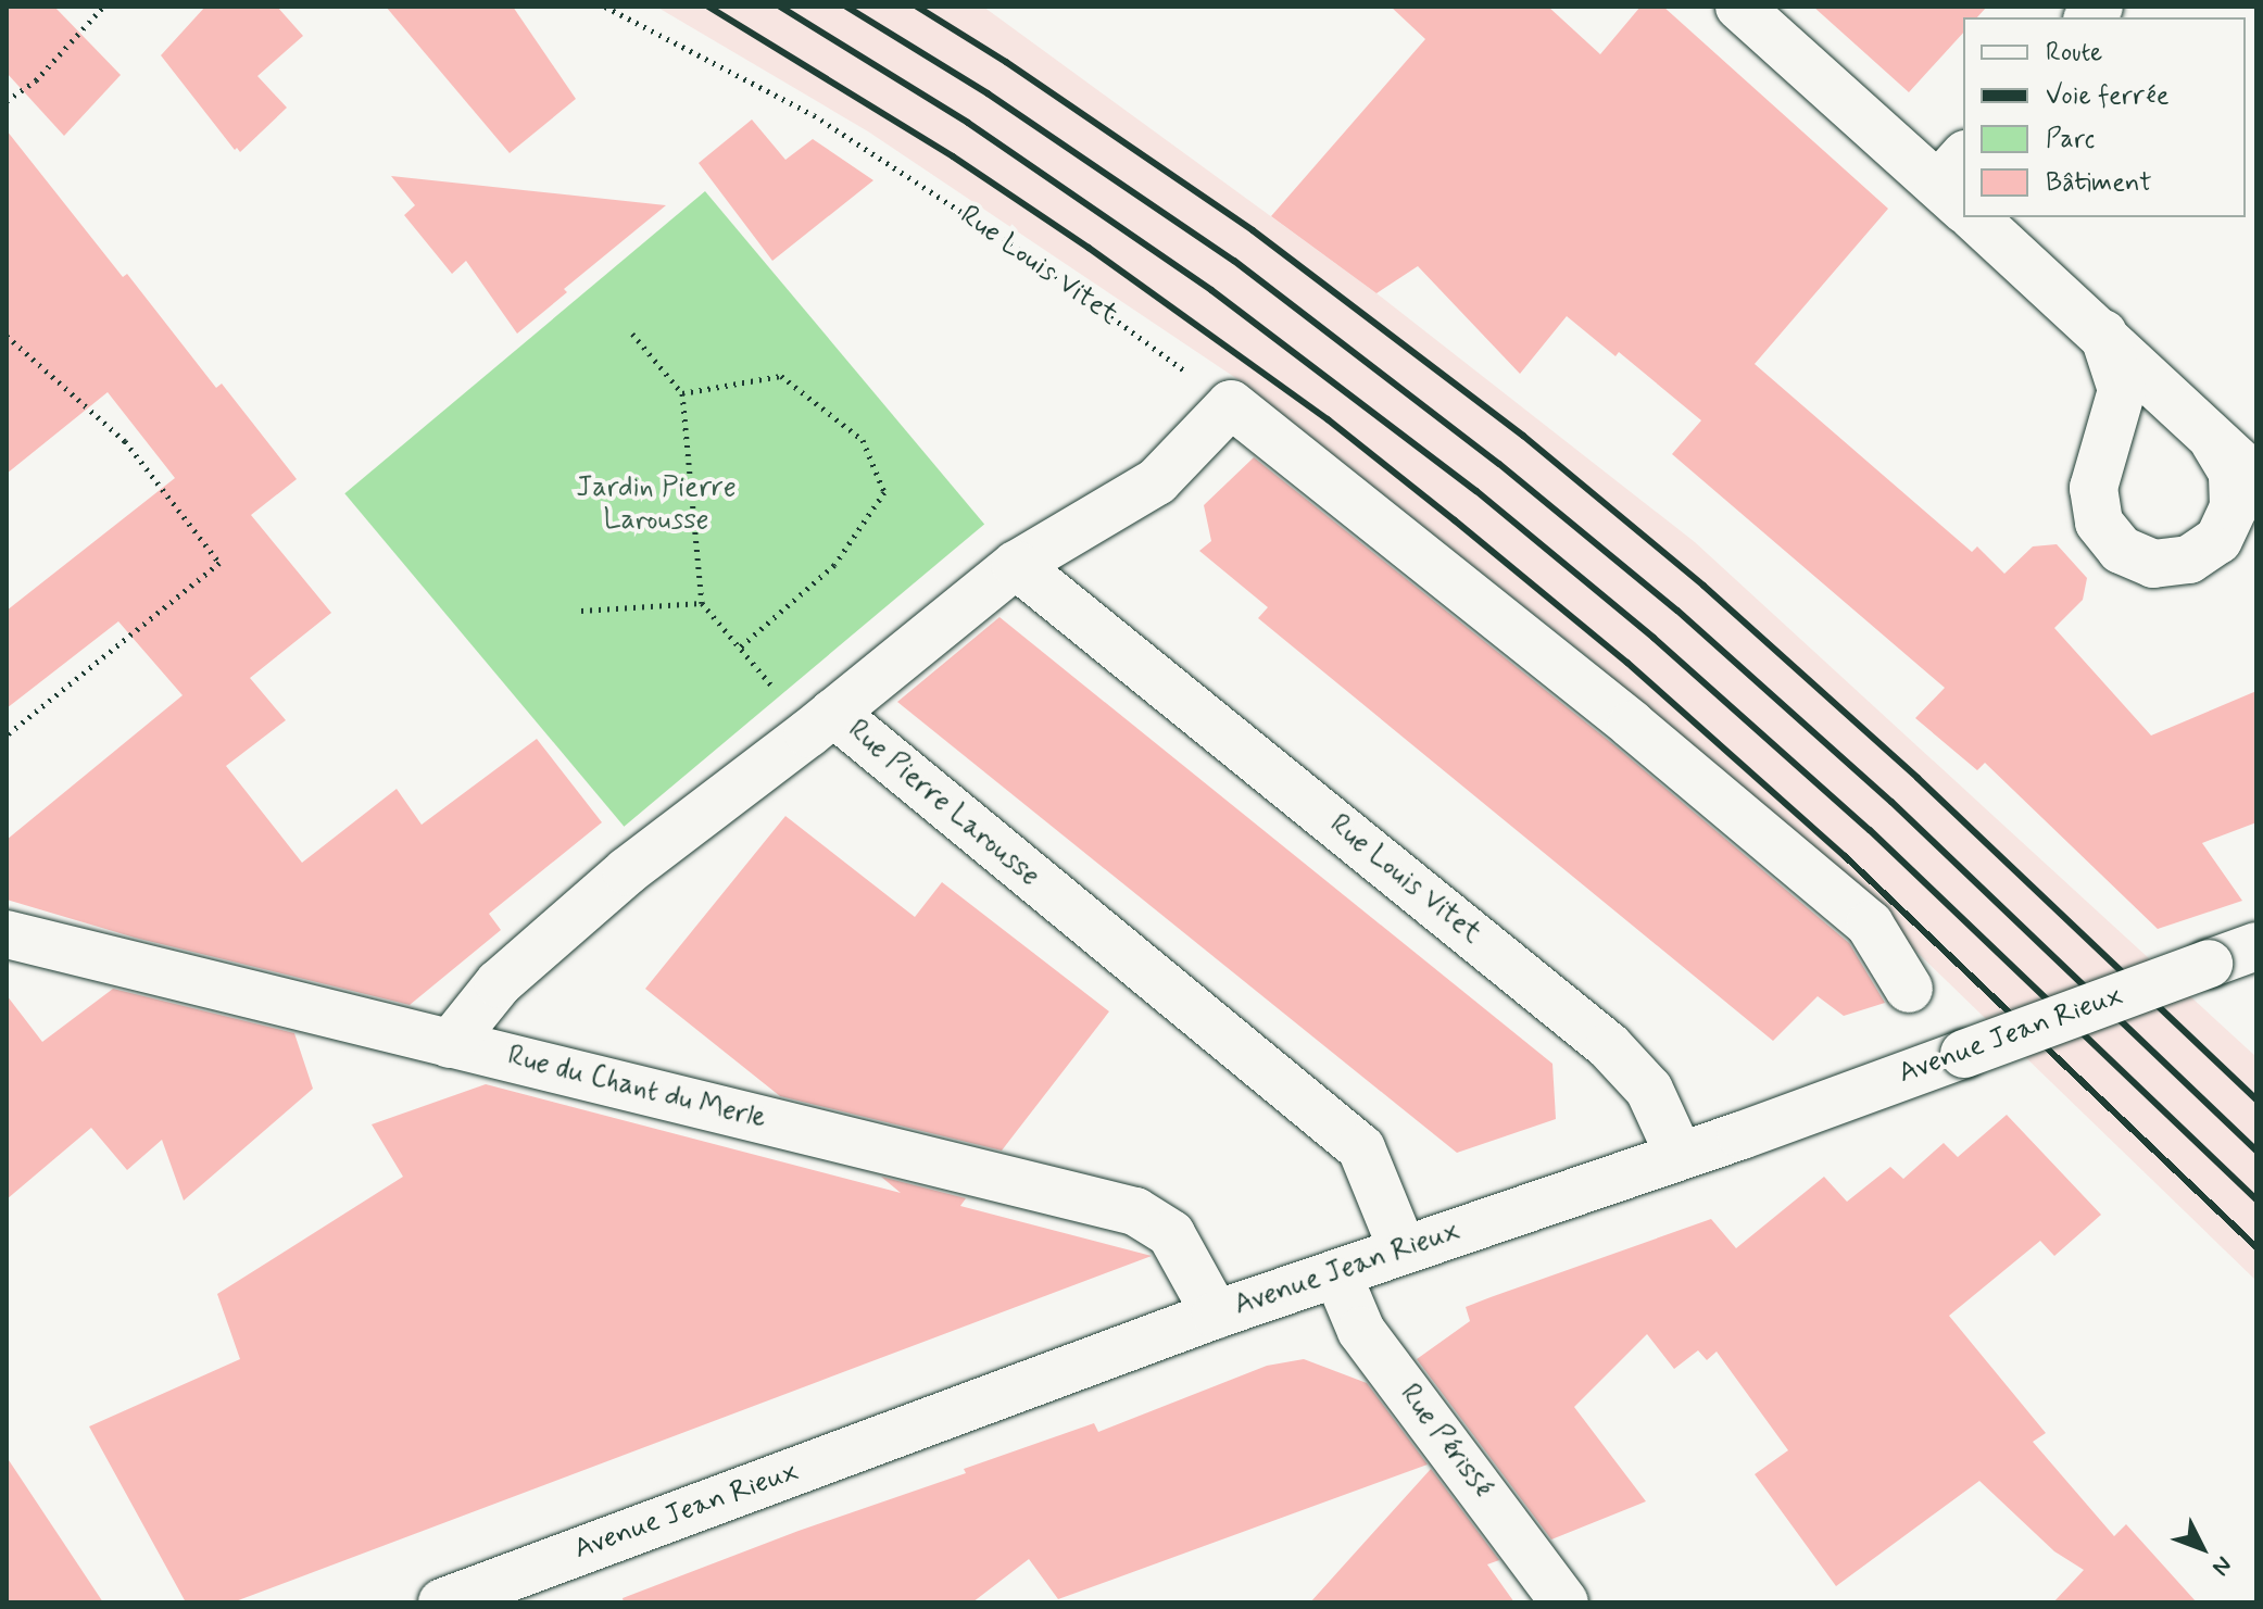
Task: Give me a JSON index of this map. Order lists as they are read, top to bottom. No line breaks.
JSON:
{"streets":{"street":["Rue Louis Vitet","Rue Pierre Larousse","Avenue Jean Rieux","Rue du Chant du Merle","Rue Périssé"]},"crossings":[["Rue Louis Vitet","Avenue Jean Rieux"],["Rue Pierre Larousse","Avenue Jean Rieux"],["Rue Pierre Larousse","Rue du Chant du Merle"],["Avenue Jean Rieux","Rue du Chant du Merle"],["Avenue Jean Rieux","Rue Périssé"]],"parks":["Jardin Pierre Larousse"],"legend":["Route","Voie ferrée","Parc","Bâtiment"],"north":"bottom right"}
